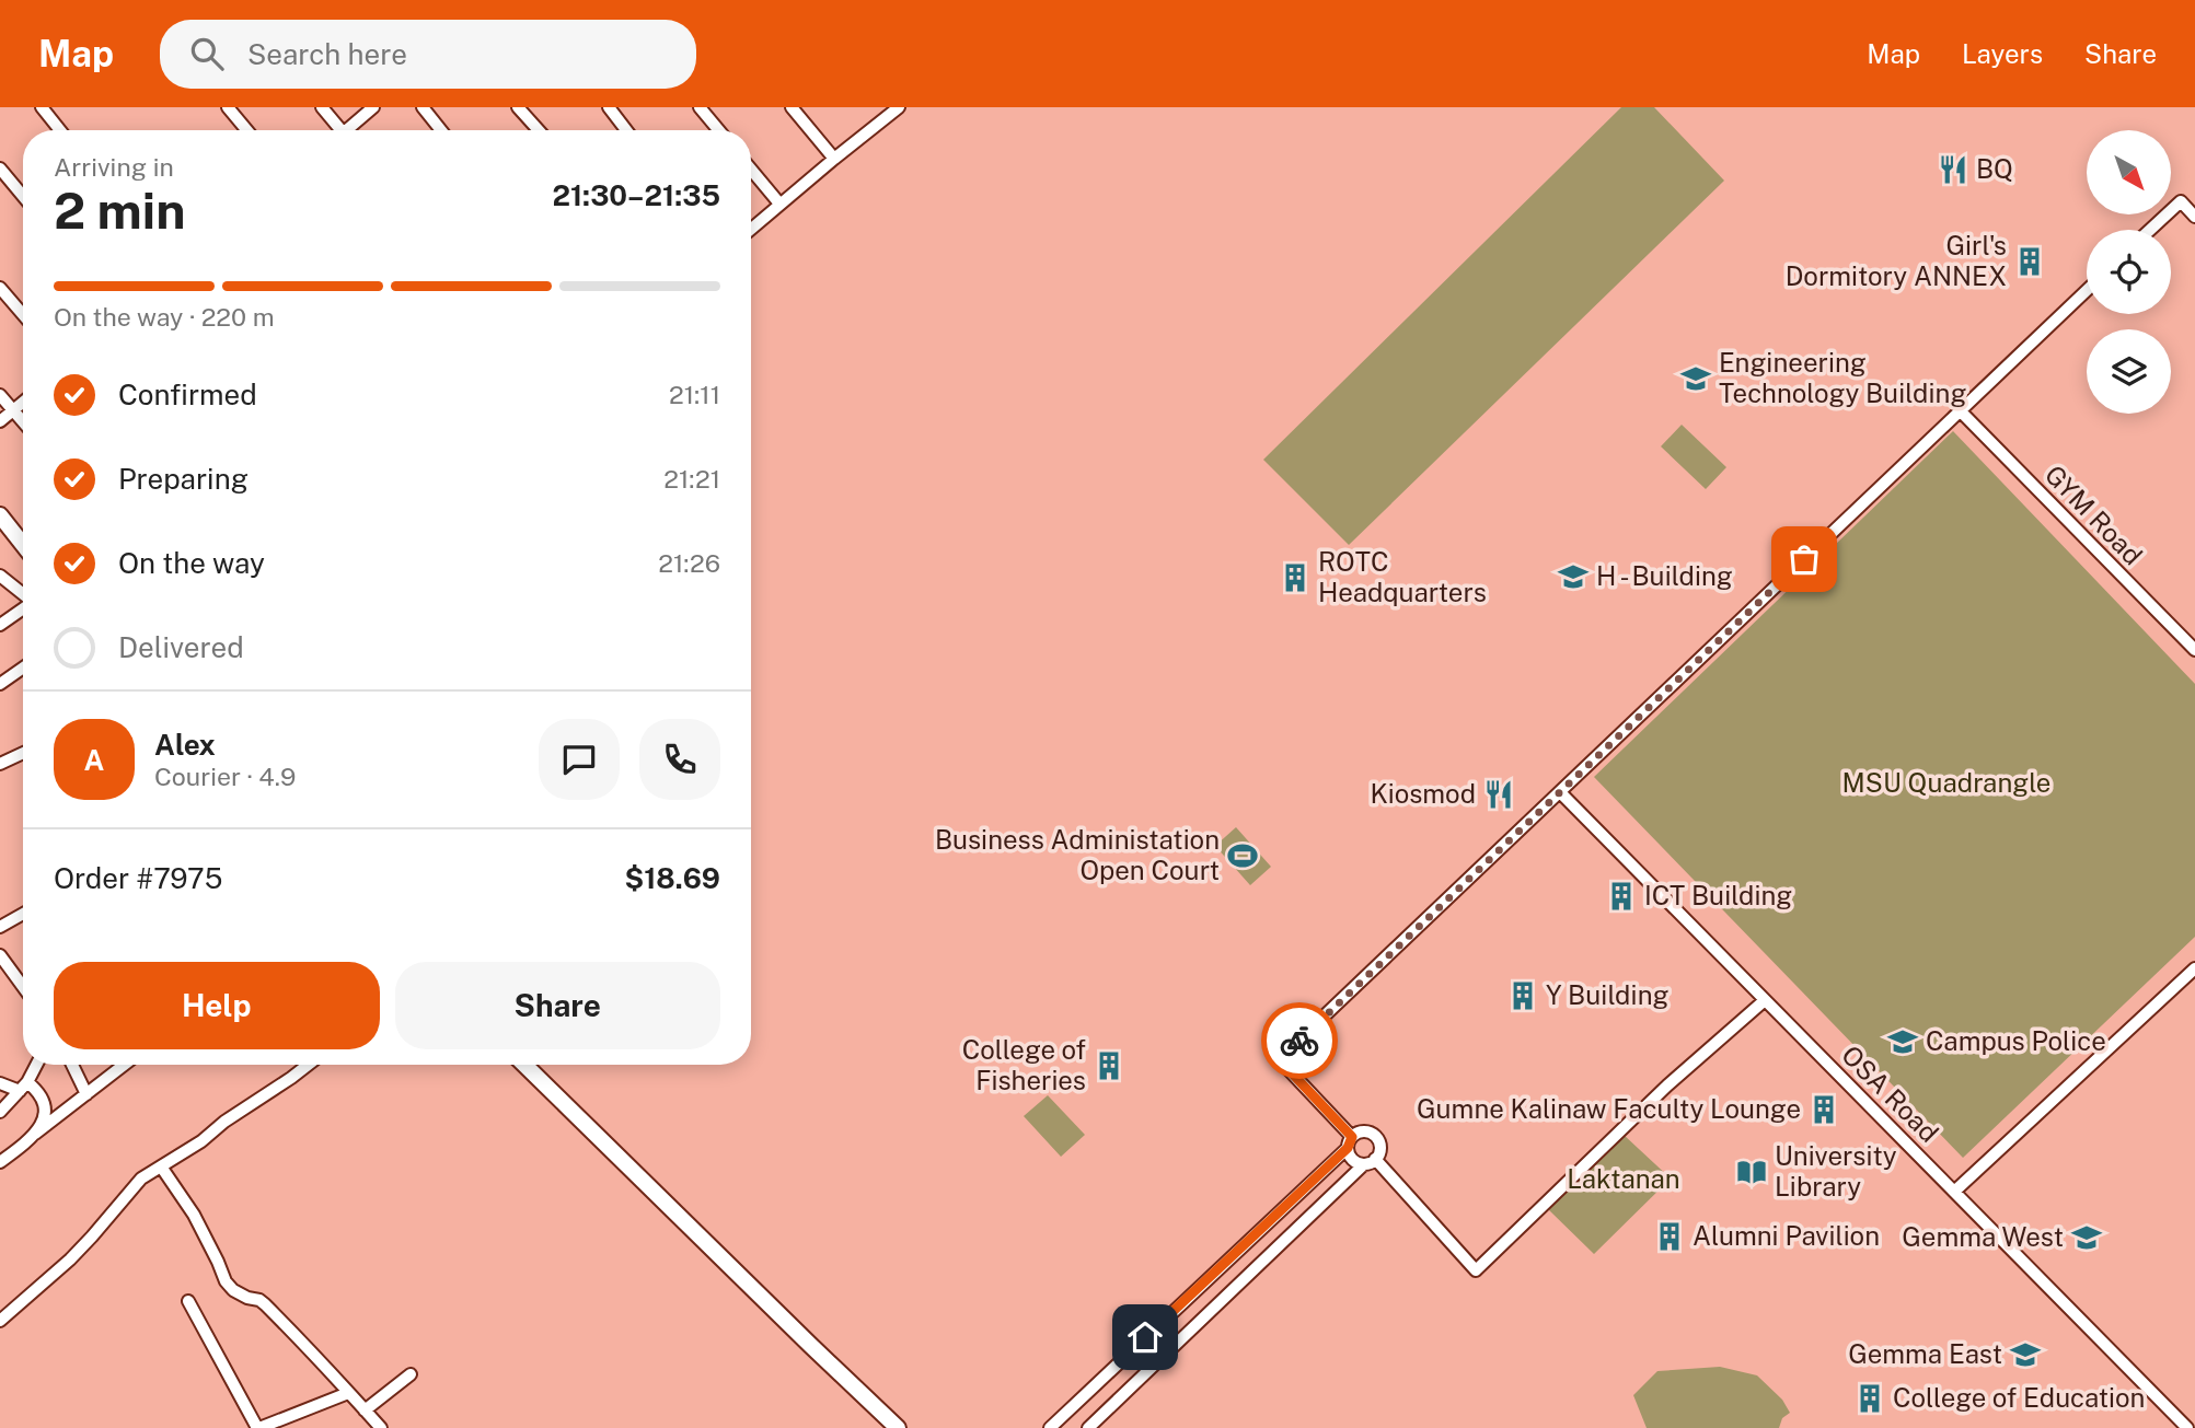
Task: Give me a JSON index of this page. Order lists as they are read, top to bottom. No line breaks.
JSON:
{"streets":{"street":["GYM Road","OSA Road"]},"parks":["MSU Quadrangle","Laktanan"],"places":{"restaurant":["BQ","Kiosmod"],"building":["Girl's Dormitory ANNEX","ROTC Headquarters","ICT Building","Y Building","College of Fisheries","Gumne Kalinaw Faculty Lounge","Alumni Pavilion","College of Education"],"school or university":["Engineering Technology Building","H - Building","Campus Police","Gemma West","Gemma East"],"sports":["Business Administation Open Court"],"library":["University Library"]},"north":"bottom right","page":{"header":"Map","search":"Search here","nav":["Map","Layers","Share"],"heading":["2 min","Arriving in","21:30–21:35"],"panel":["Alex","Courier · 4.9","Order #7975","$18.69"],"bar":"On the way · 220 m","list":[["Confirmed","21:11"],["Preparing","21:21"],["On the way","21:26"],"Delivered"],"round":"A","buttons":["Help","Share"]}}
